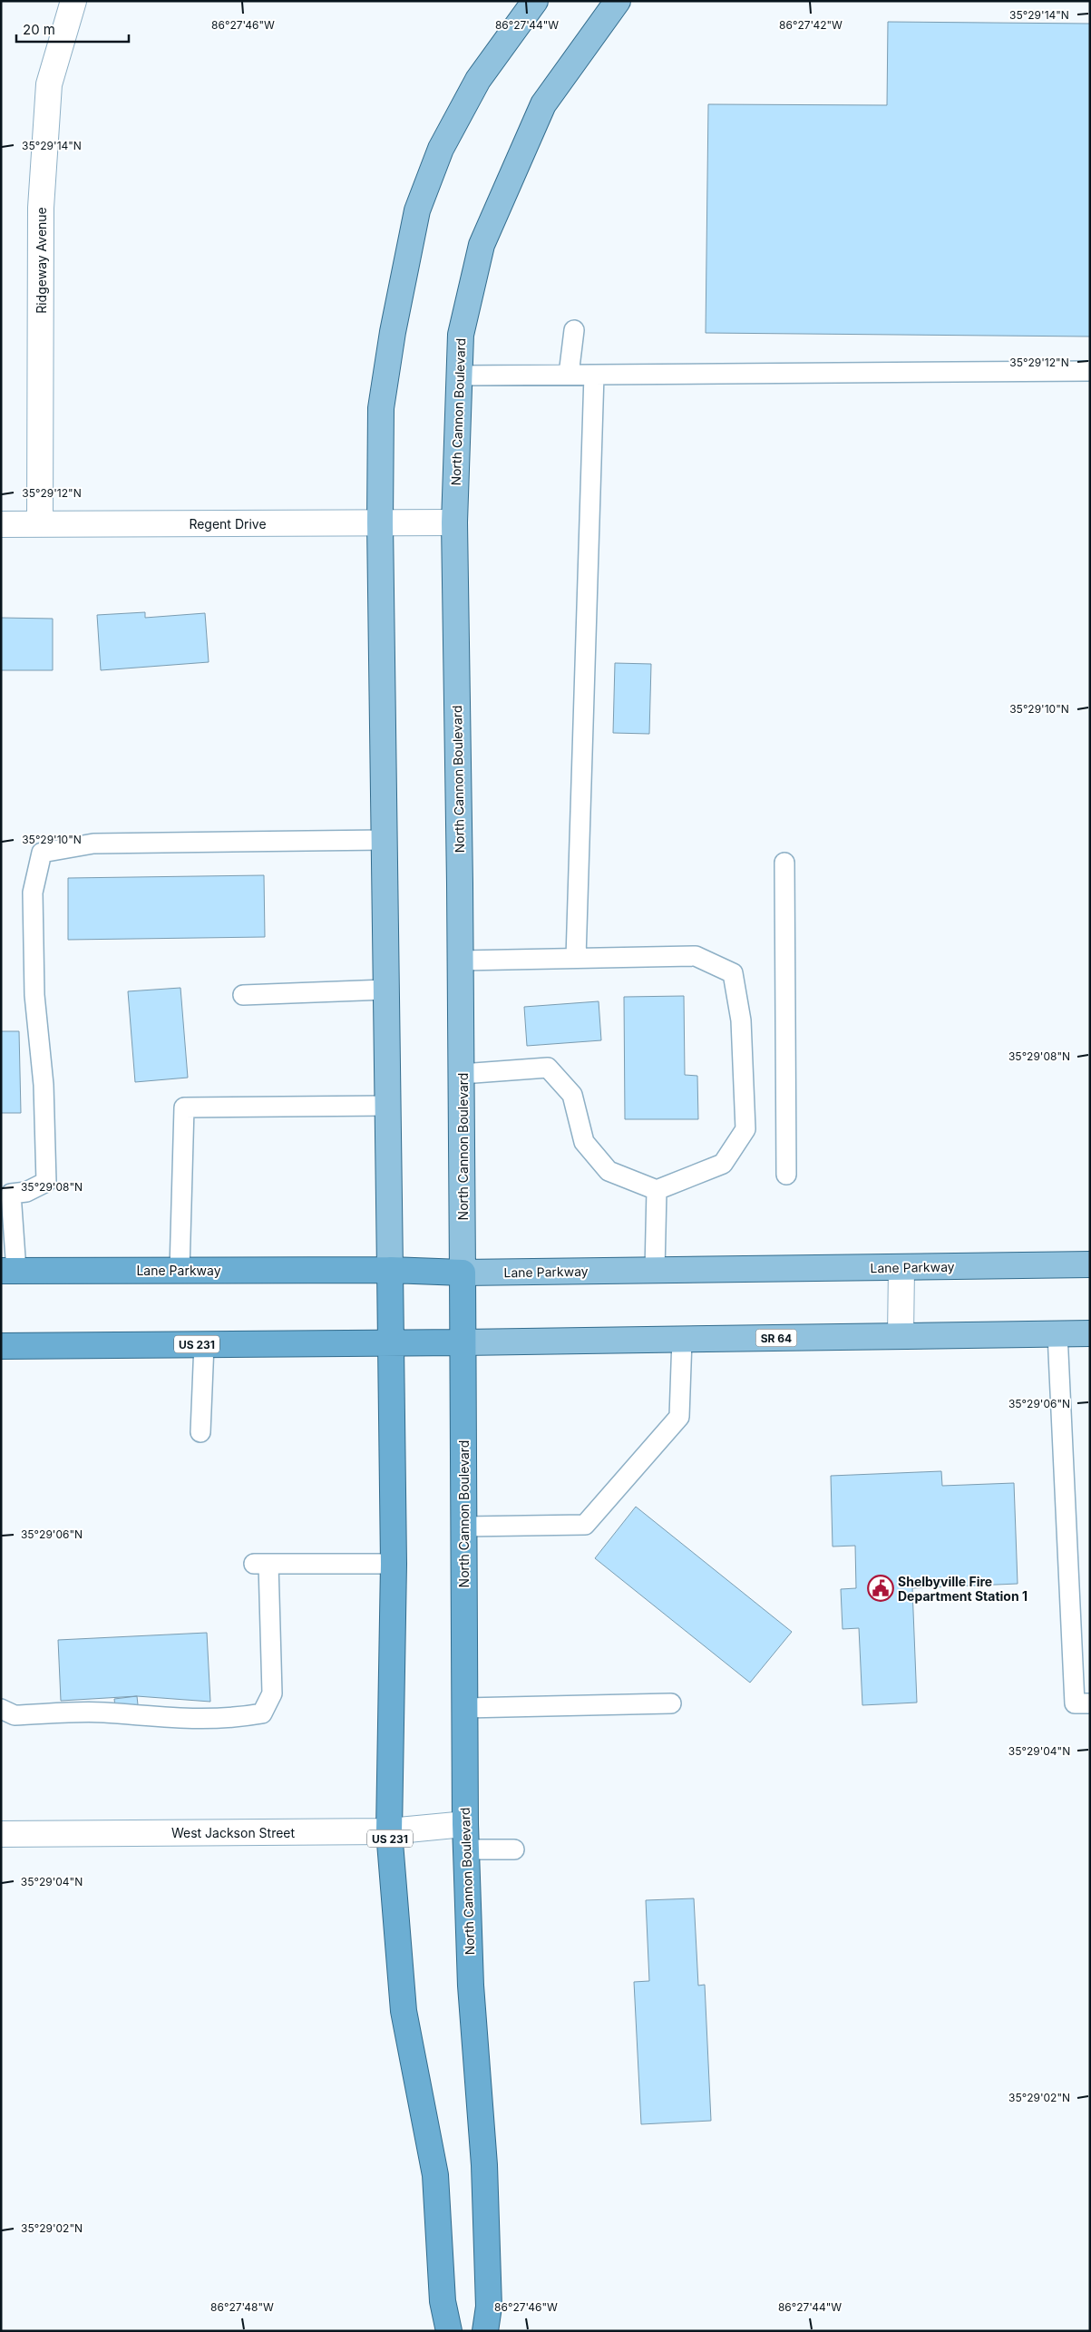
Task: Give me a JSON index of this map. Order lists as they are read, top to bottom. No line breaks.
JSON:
{"streets":{"highway":["North Cannon Boulevard","Lane Parkway","US 231"],"main road":["SR 64"],"street":["Ridgeway Avenue","Regent Drive","West Jackson Street"]},"crossings":[["Ridgeway Avenue","Regent Drive"],["North Cannon Boulevard","Regent Drive"],["North Cannon Boulevard","Lane Parkway"],["North Cannon Boulevard","SR 64"],["North Cannon Boulevard","West Jackson Street"],["US 231","West Jackson Street"]],"places":{"public building":["Shelbyville Fire Department Station 1"]},"scale_bar":"20 m","coordinates":["35°29'14\"N","86°27'46\"W","86°27'44\"W","86°27'42\"W","35°29'12\"N","35°29'10\"N","35°29'08\"N","35°29'06\"N","35°29'04\"N","35°29'02\"N","86°27'48\"W"]}
